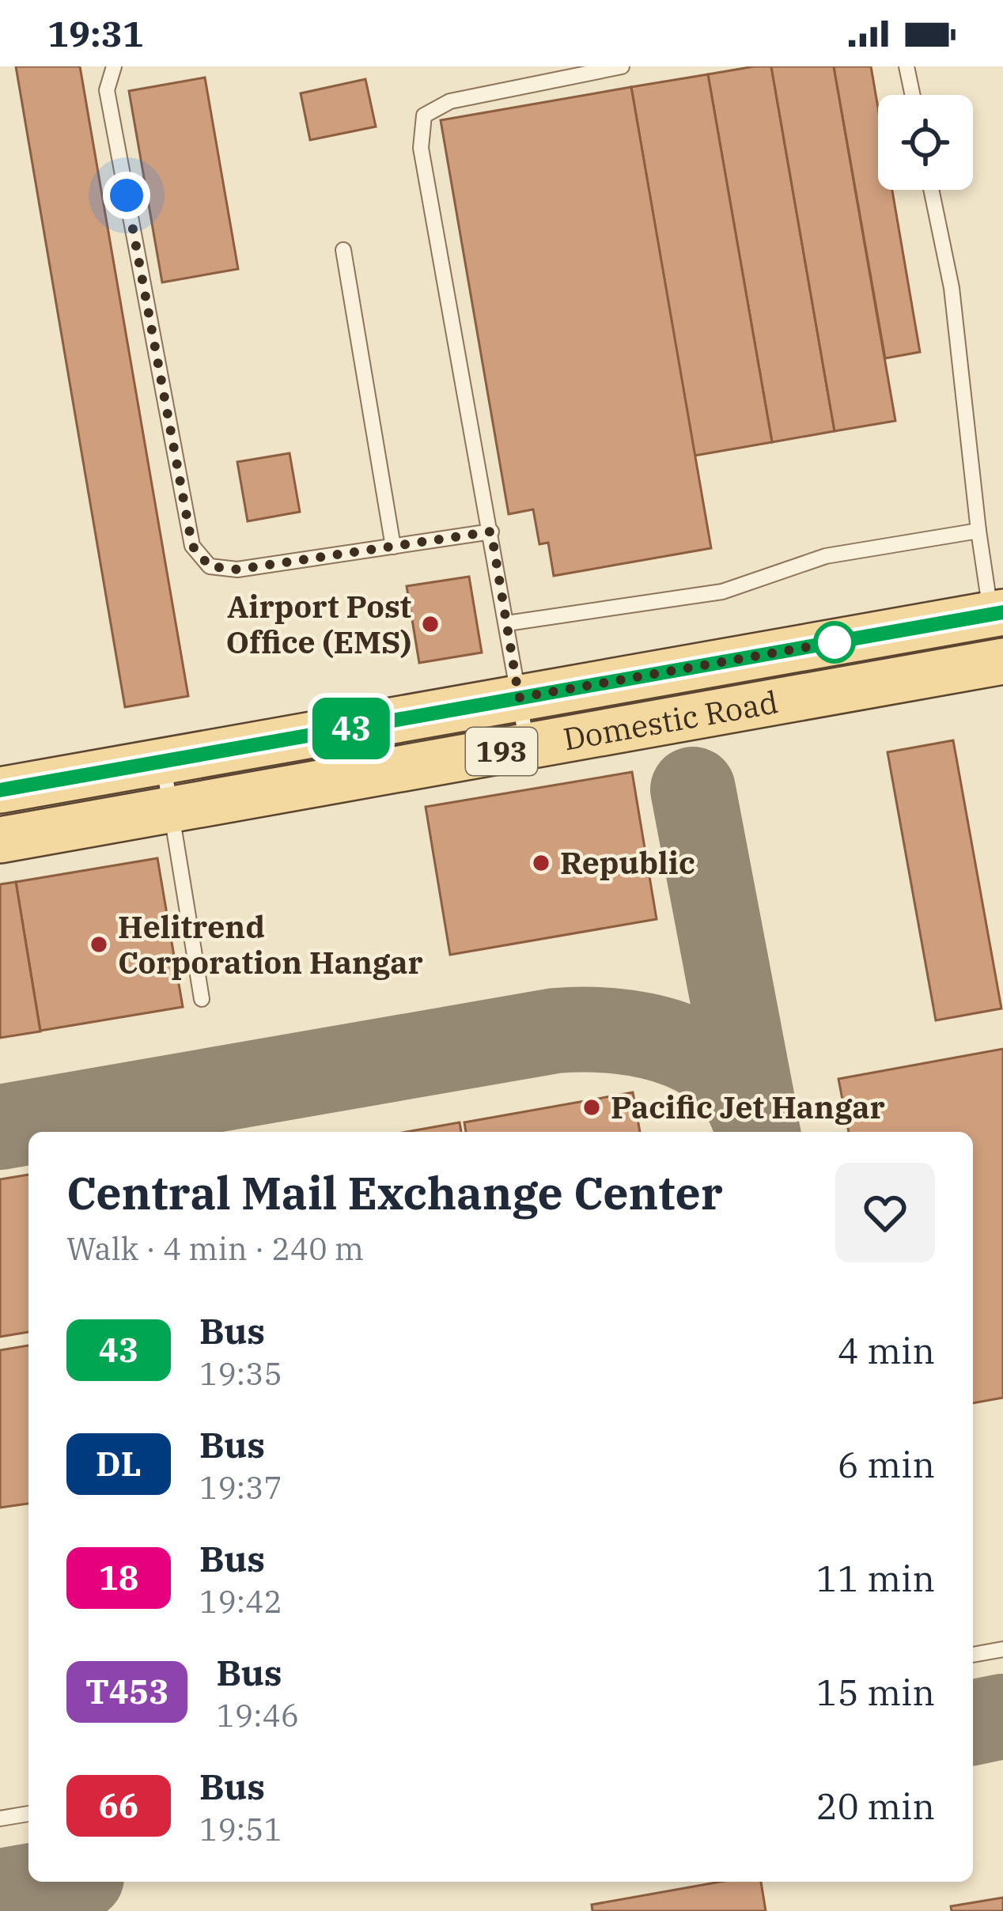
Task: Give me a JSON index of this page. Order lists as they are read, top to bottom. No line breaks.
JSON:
{"streets":{"main road":["Domestic Road","193"]},"places":["Airport Post Office (EMS)","Republic","Helitrend Corporation Hangar","Pacific Jet Hangar"],"lines":["bus line 43"],"page":{"status":"19:31","on_map":"43","heading":["Central Mail Exchange Center","Walk · 4 min · 240 m"],"list":[{"mark":"43","name":"Bus","note":"19:35","value":"4 min"},{"mark":"DL","name":"Bus","note":"19:37","value":"6 min"},{"mark":"18","name":"Bus","note":"19:42","value":"11 min"},{"mark":"T453","name":"Bus","note":"19:46","value":"15 min"},{"mark":"66","name":"Bus","note":"19:51","value":"20 min"}]}}
